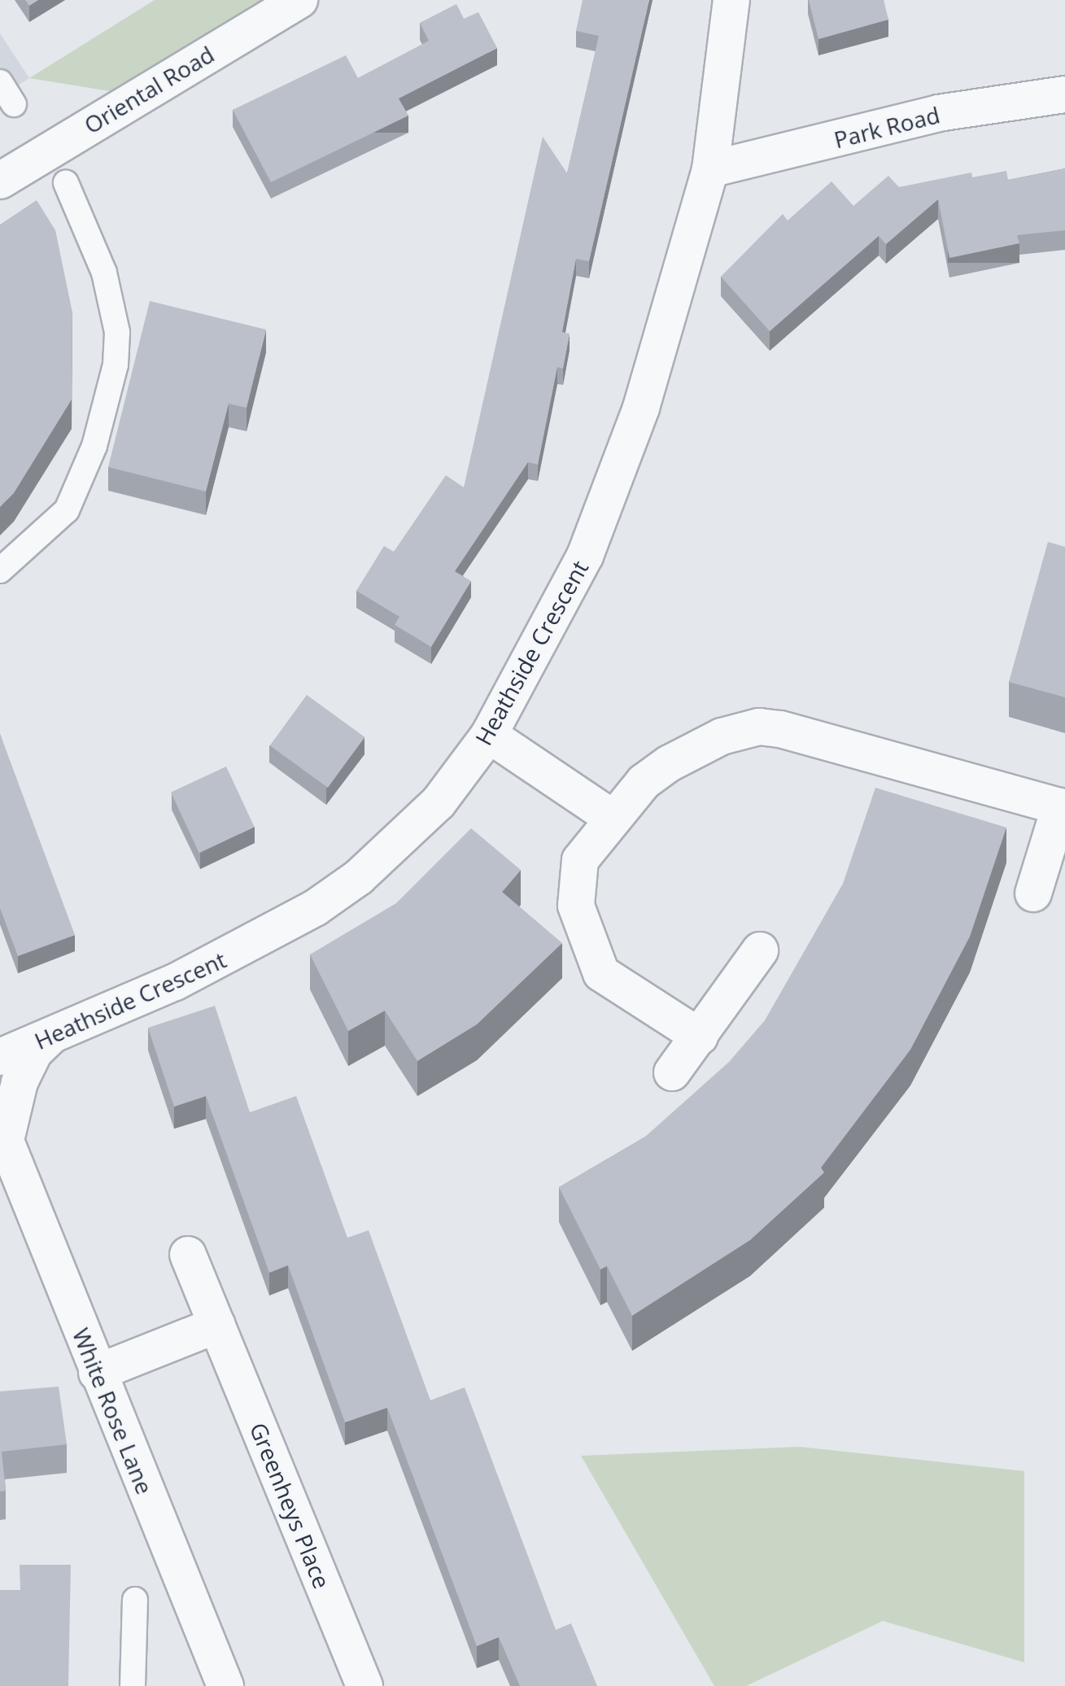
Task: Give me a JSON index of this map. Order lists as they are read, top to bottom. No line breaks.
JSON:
{"streets":{"street":["Oriental Road","Park Road","Heathside Crescent","White Rose Lane","Greenheys Place"]},"crossings":[["Park Road","Heathside Crescent"],["Heathside Crescent","White Rose Lane"]]}
